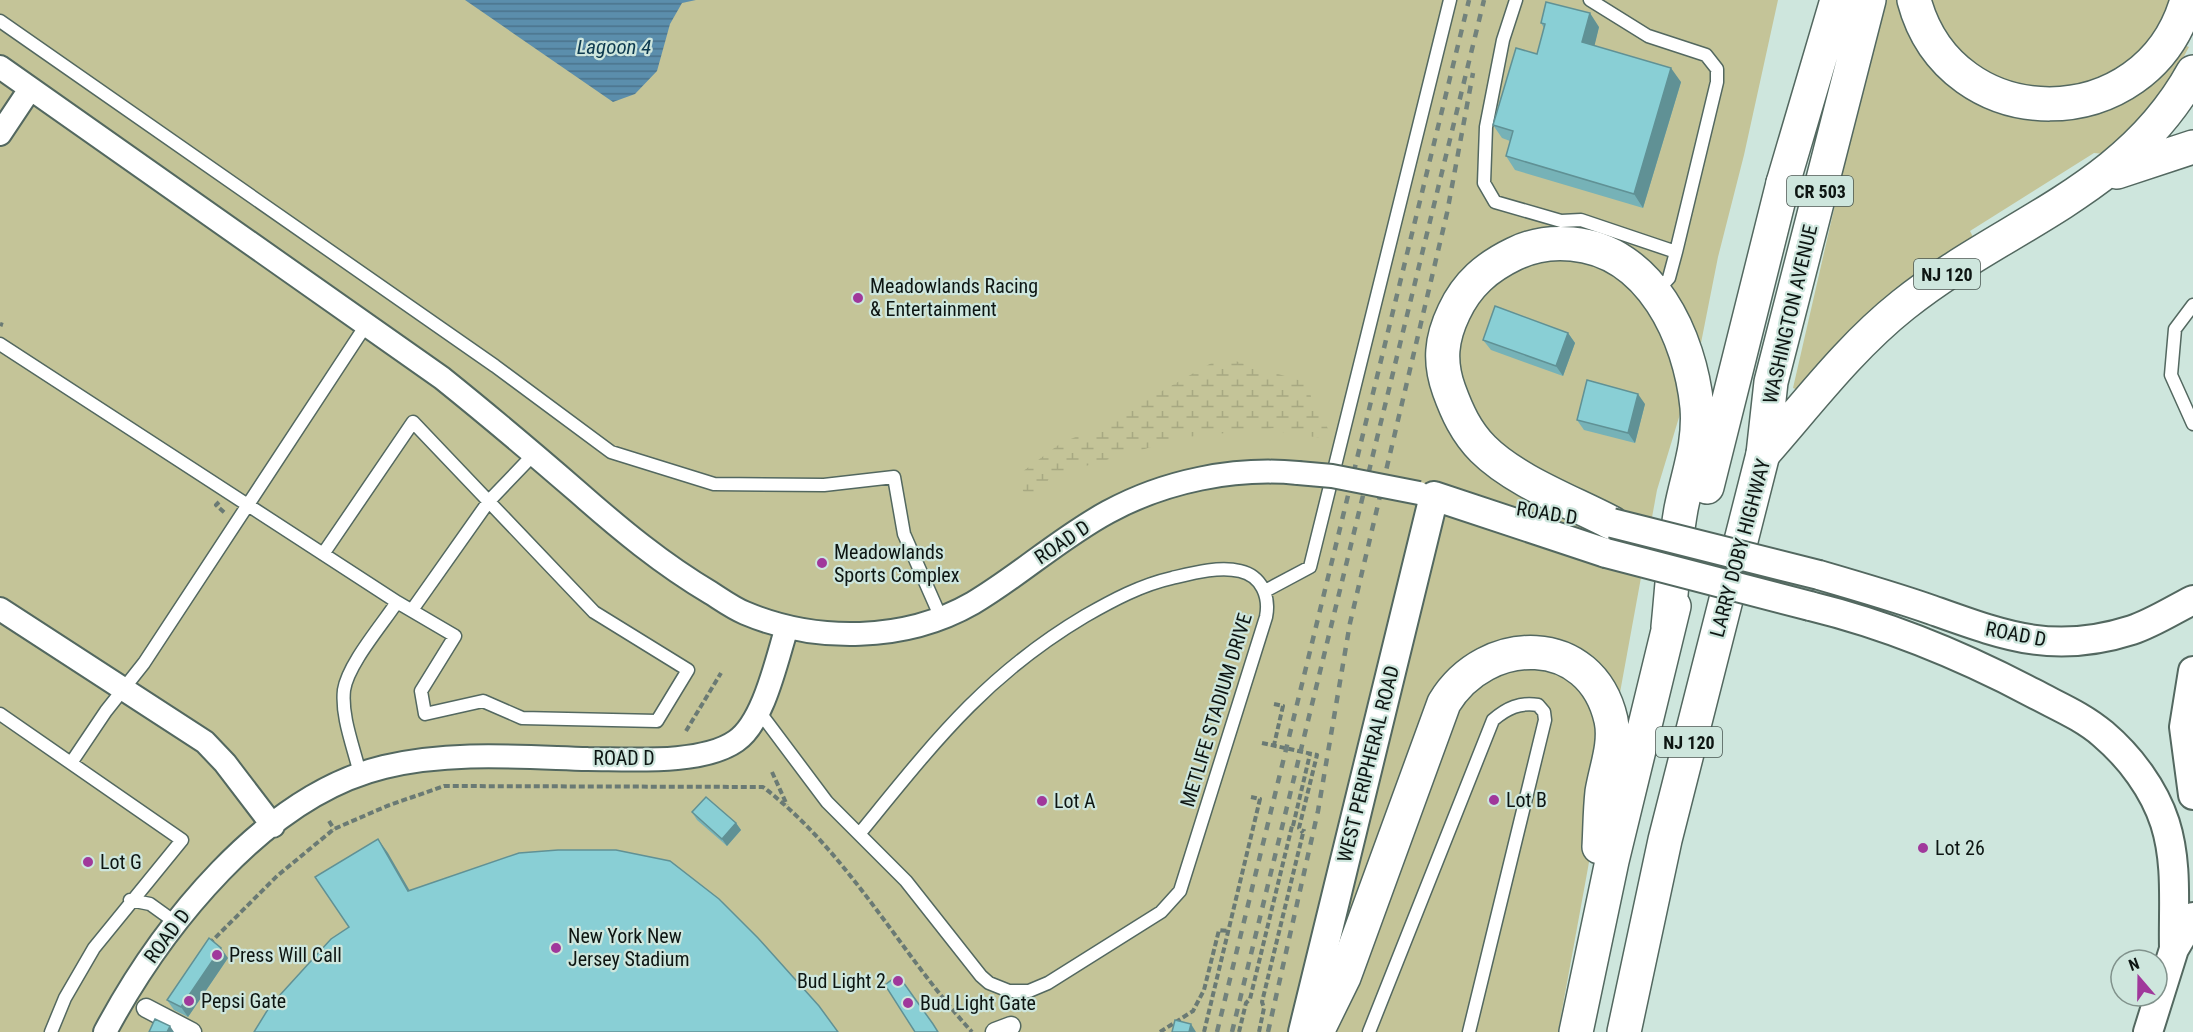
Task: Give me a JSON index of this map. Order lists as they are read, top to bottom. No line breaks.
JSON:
{"streets":{"main road":["CR 503","NJ 120","WASHINGTON AVENUE","LARRY DOBY HIGHWAY"],"street":["ROAD D","WEST PERIPHERAL ROAD"],"lane":["METLIFE STADIUM DRIVE"]},"crossings":[["CR 503","NJ 120"],["WASHINGTON AVENUE","LARRY DOBY HIGHWAY"],["ROAD D","METLIFE STADIUM DRIVE"],["ROAD D","WEST PERIPHERAL ROAD"]],"water":["Lagoon 4"],"places":["Meadowlands Racing & Entertainment","Meadowlands Sports Complex","Lot B","Lot A","Lot 26","Lot G","New York New Jersey Stadium","Press Will Call","Bud Light 2","Pepsi Gate","Bud Light Gate"],"north":"top"}
